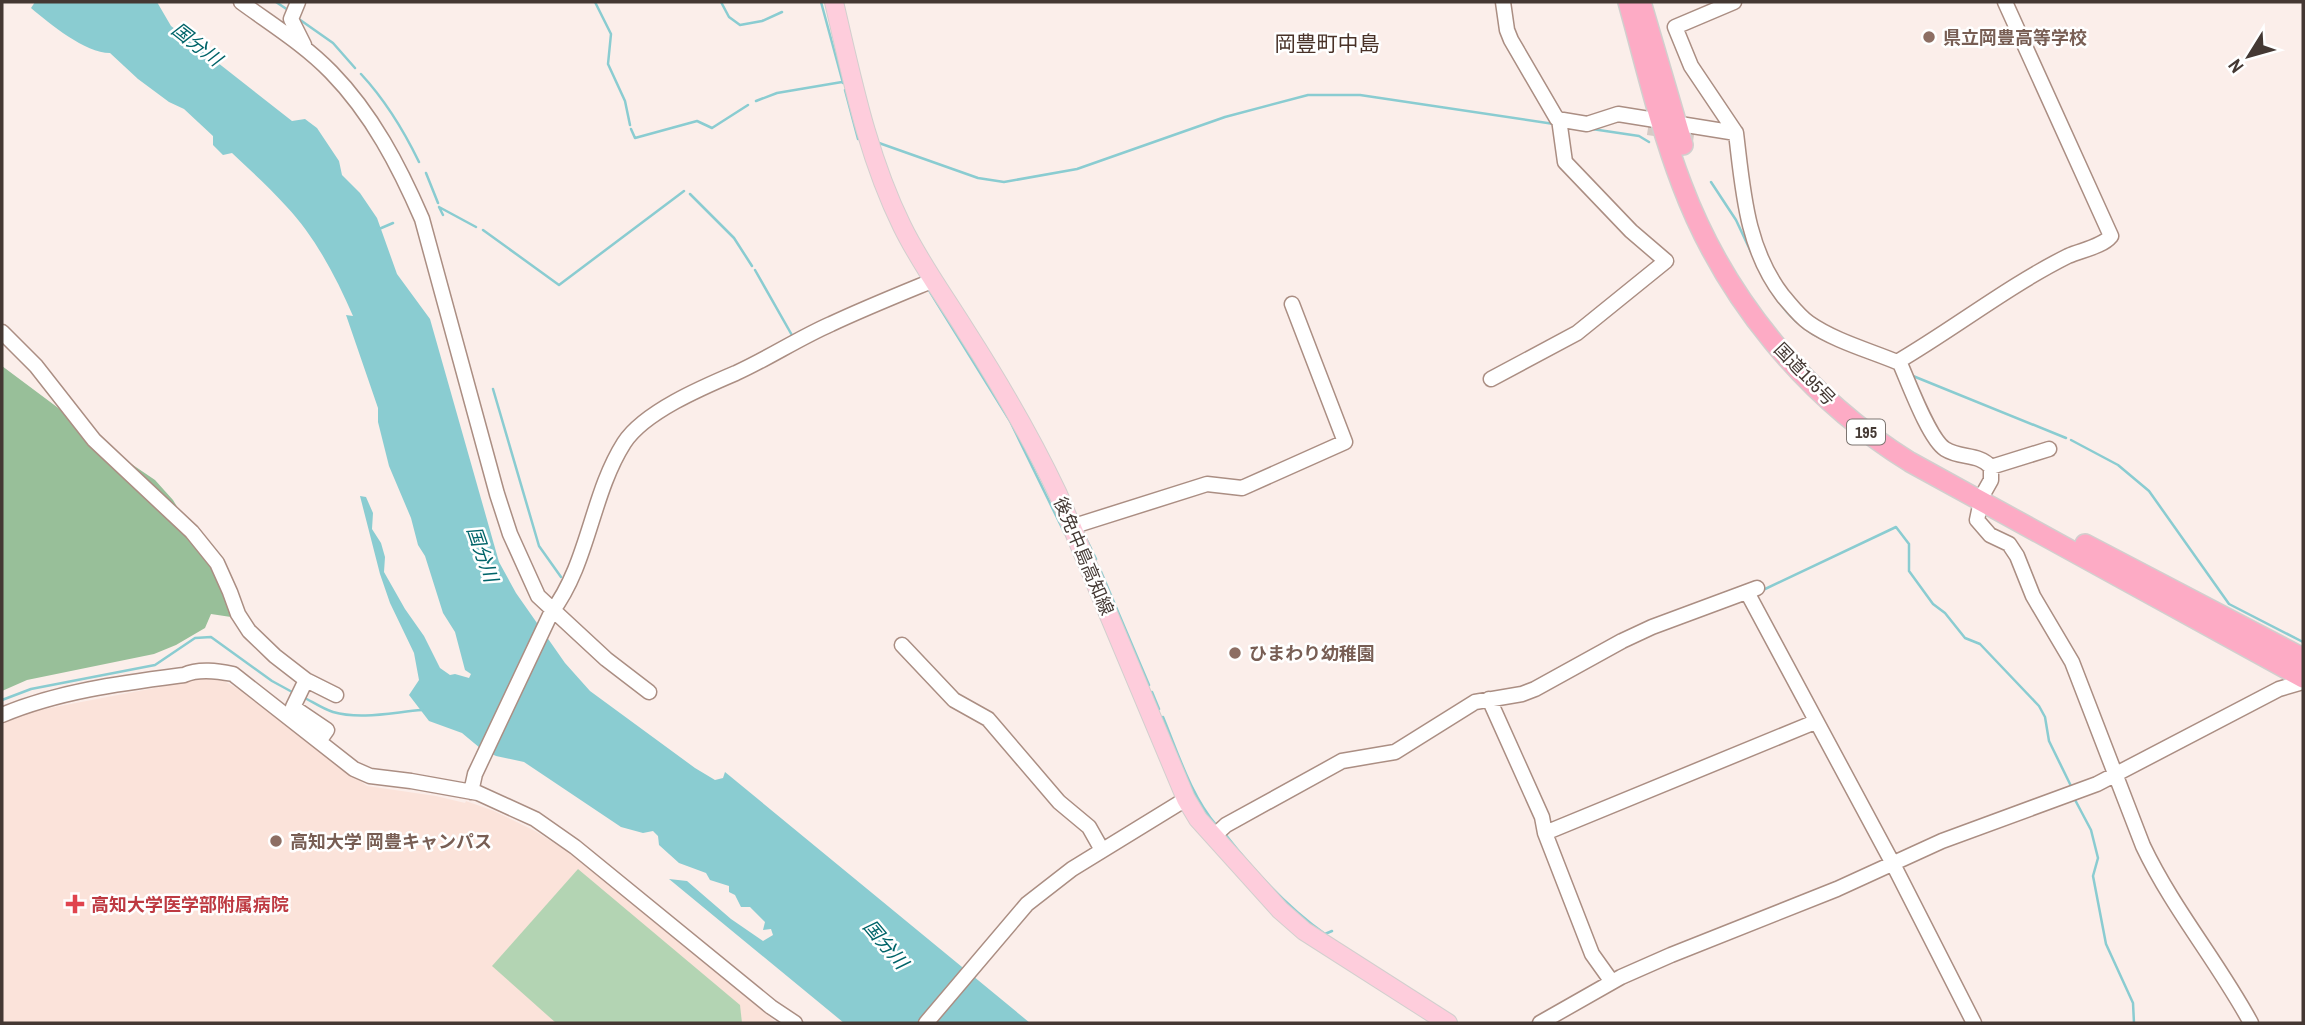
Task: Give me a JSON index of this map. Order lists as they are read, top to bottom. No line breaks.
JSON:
{"streets":{"highway":["国道195号","195"],"main road":["後免中島高知線"]},"districts":["岡豊町中島"],"water":["国分川"],"places":{"other":["県立岡豊高等学校","ひまわり幼稚園","高知大学 岡豊キャンパス"],"health":["高知大学医学部附属病院"]},"north":"bottom left"}
